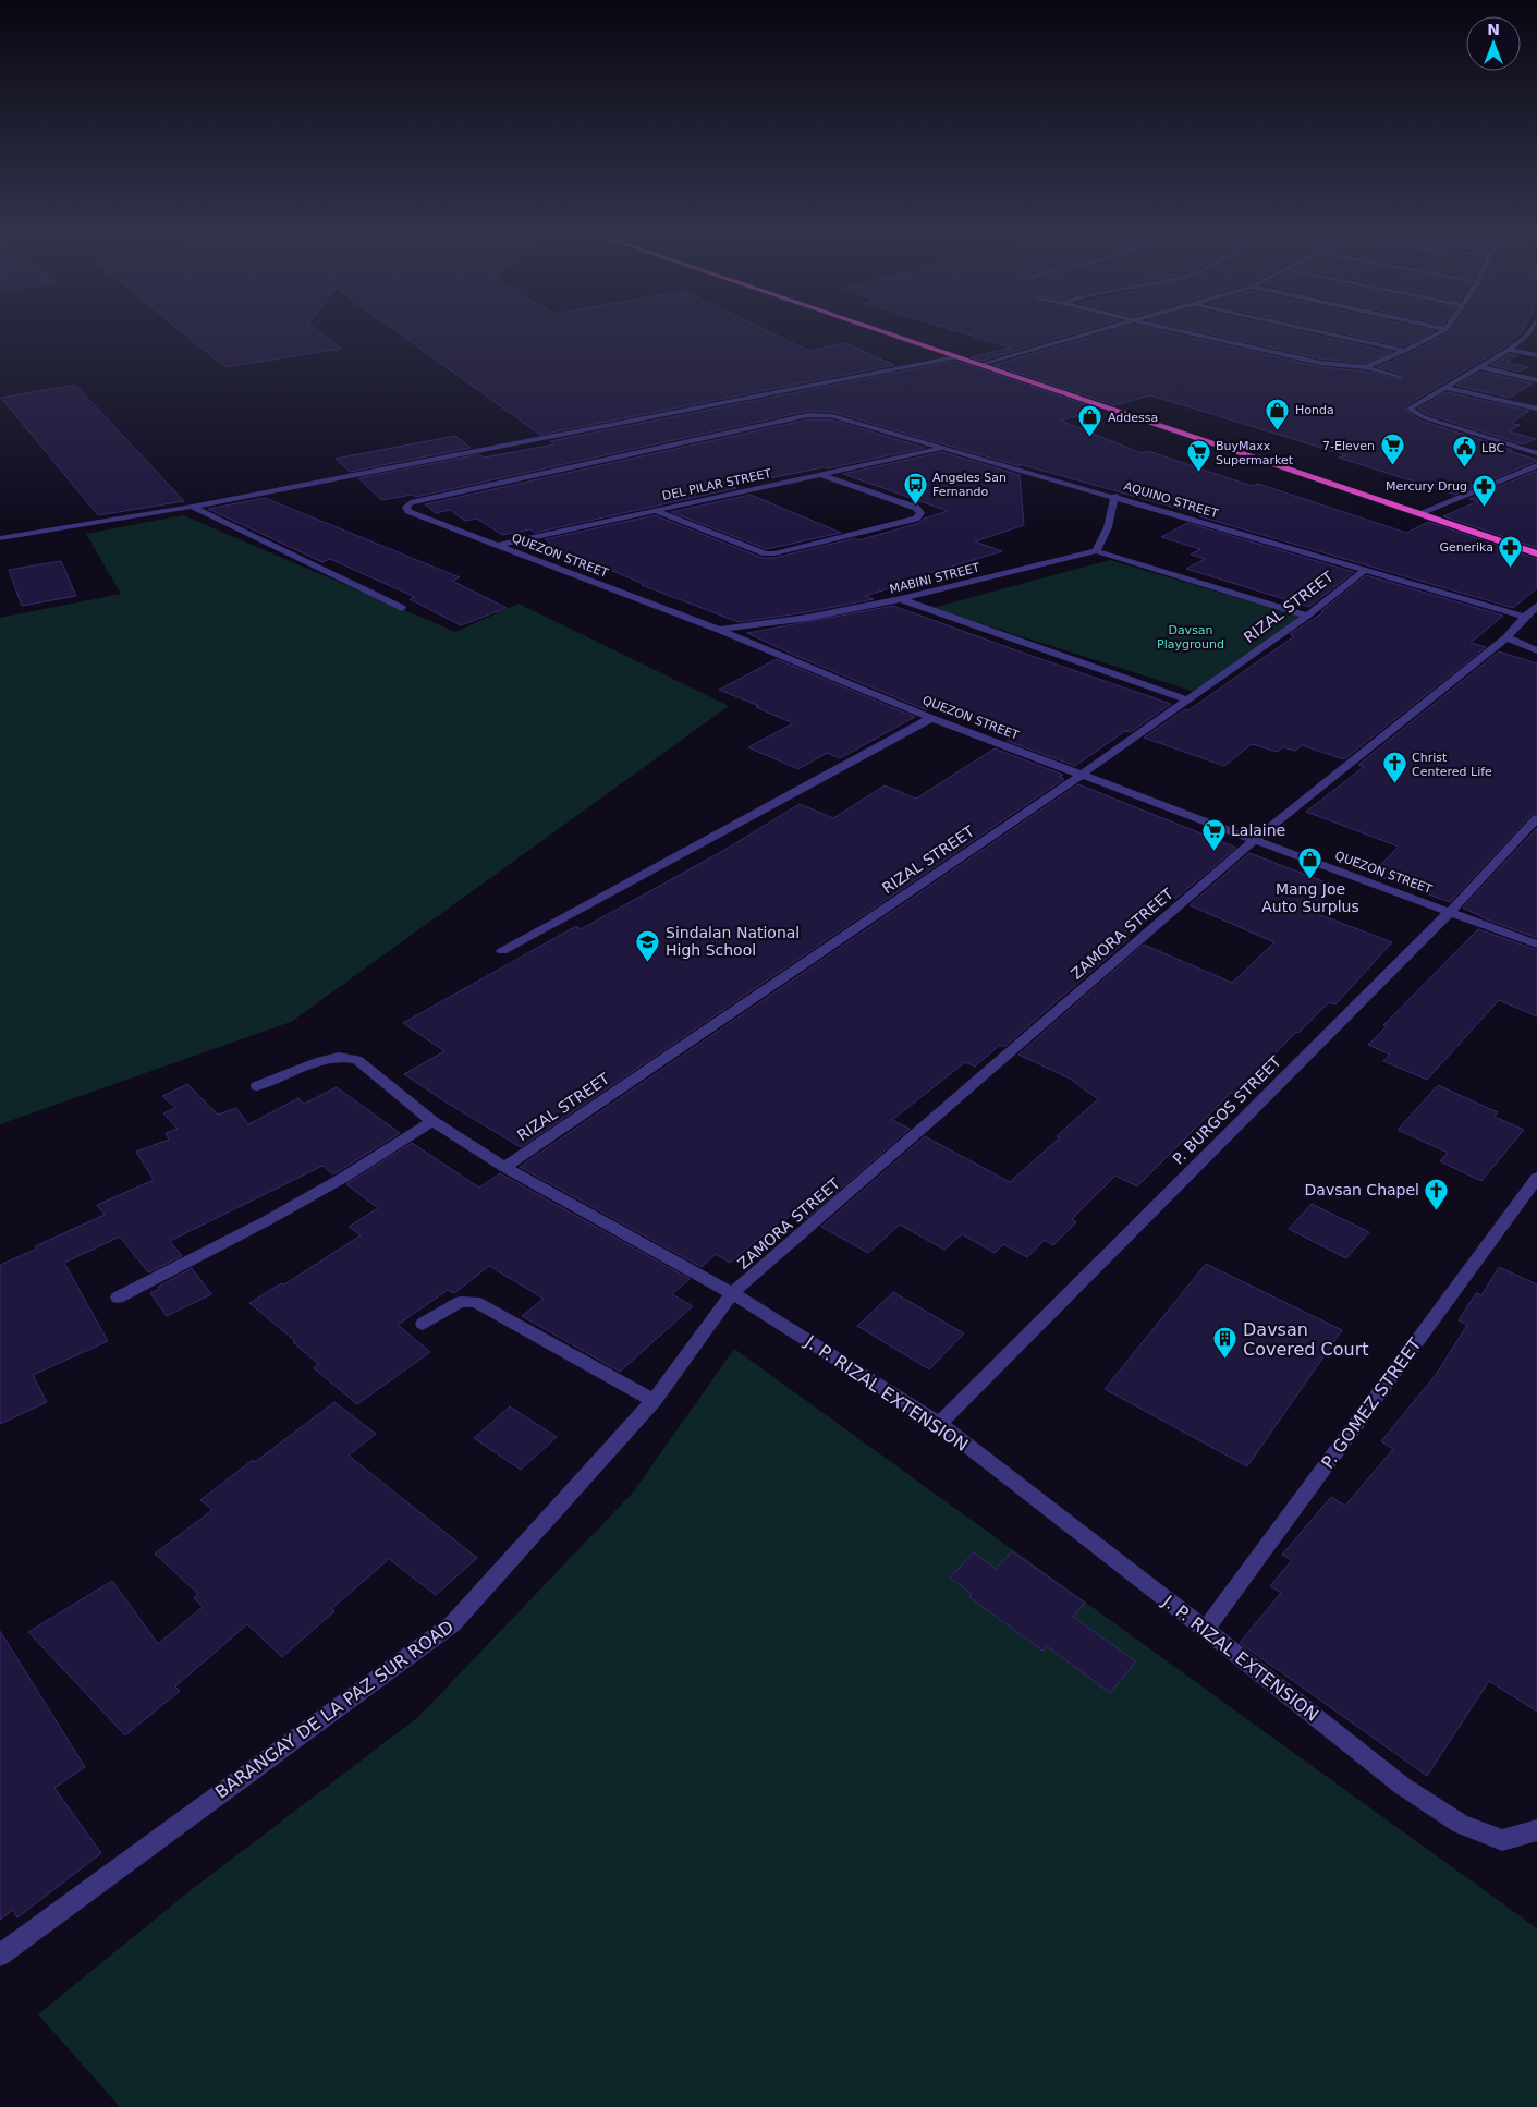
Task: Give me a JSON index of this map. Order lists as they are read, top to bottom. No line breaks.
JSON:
{"streets":{"street":["DEL PILAR STREET","AQUINO STREET","QUEZON STREET","MABINI STREET","RIZAL STREET","ZAMORA STREET","P. BURGOS STREET","J. P. RIZAL EXTENSION","P. GOMEZ STREET","BARANGAY DE LA PAZ SUR ROAD"]},"crossings":[["DEL PILAR STREET","AQUINO STREET"],["DEL PILAR STREET","QUEZON STREET"],["AQUINO STREET","QUEZON STREET"],["AQUINO STREET","RIZAL STREET"],["AQUINO STREET","ZAMORA STREET"],["QUEZON STREET","MABINI STREET"],["QUEZON STREET","RIZAL STREET"],["QUEZON STREET","ZAMORA STREET"],["QUEZON STREET","P. BURGOS STREET"],["RIZAL STREET","J. P. RIZAL EXTENSION"],["ZAMORA STREET","J. P. RIZAL EXTENSION"],["ZAMORA STREET","BARANGAY DE LA PAZ SUR ROAD"],["P. BURGOS STREET","J. P. RIZAL EXTENSION"],["J. P. RIZAL EXTENSION","P. GOMEZ STREET"],["J. P. RIZAL EXTENSION","BARANGAY DE LA PAZ SUR ROAD"]],"parks":["Davsan Playground"],"places":{"shop":["Honda","Addessa","Mang Joe Auto Surplus"],"supermarket":["7-Eleven","BuyMaxx Supermarket","Lalaine"],"public building":["LBC"],"bus stop":["Angeles San Fernando"],"pharmacy":["Mercury Drug","Generika"],"church":["Christ Centered Life","Davsan Chapel"],"school or university":["Sindalan National High School"],"building":["Davsan Covered Court"]},"north":"top"}
